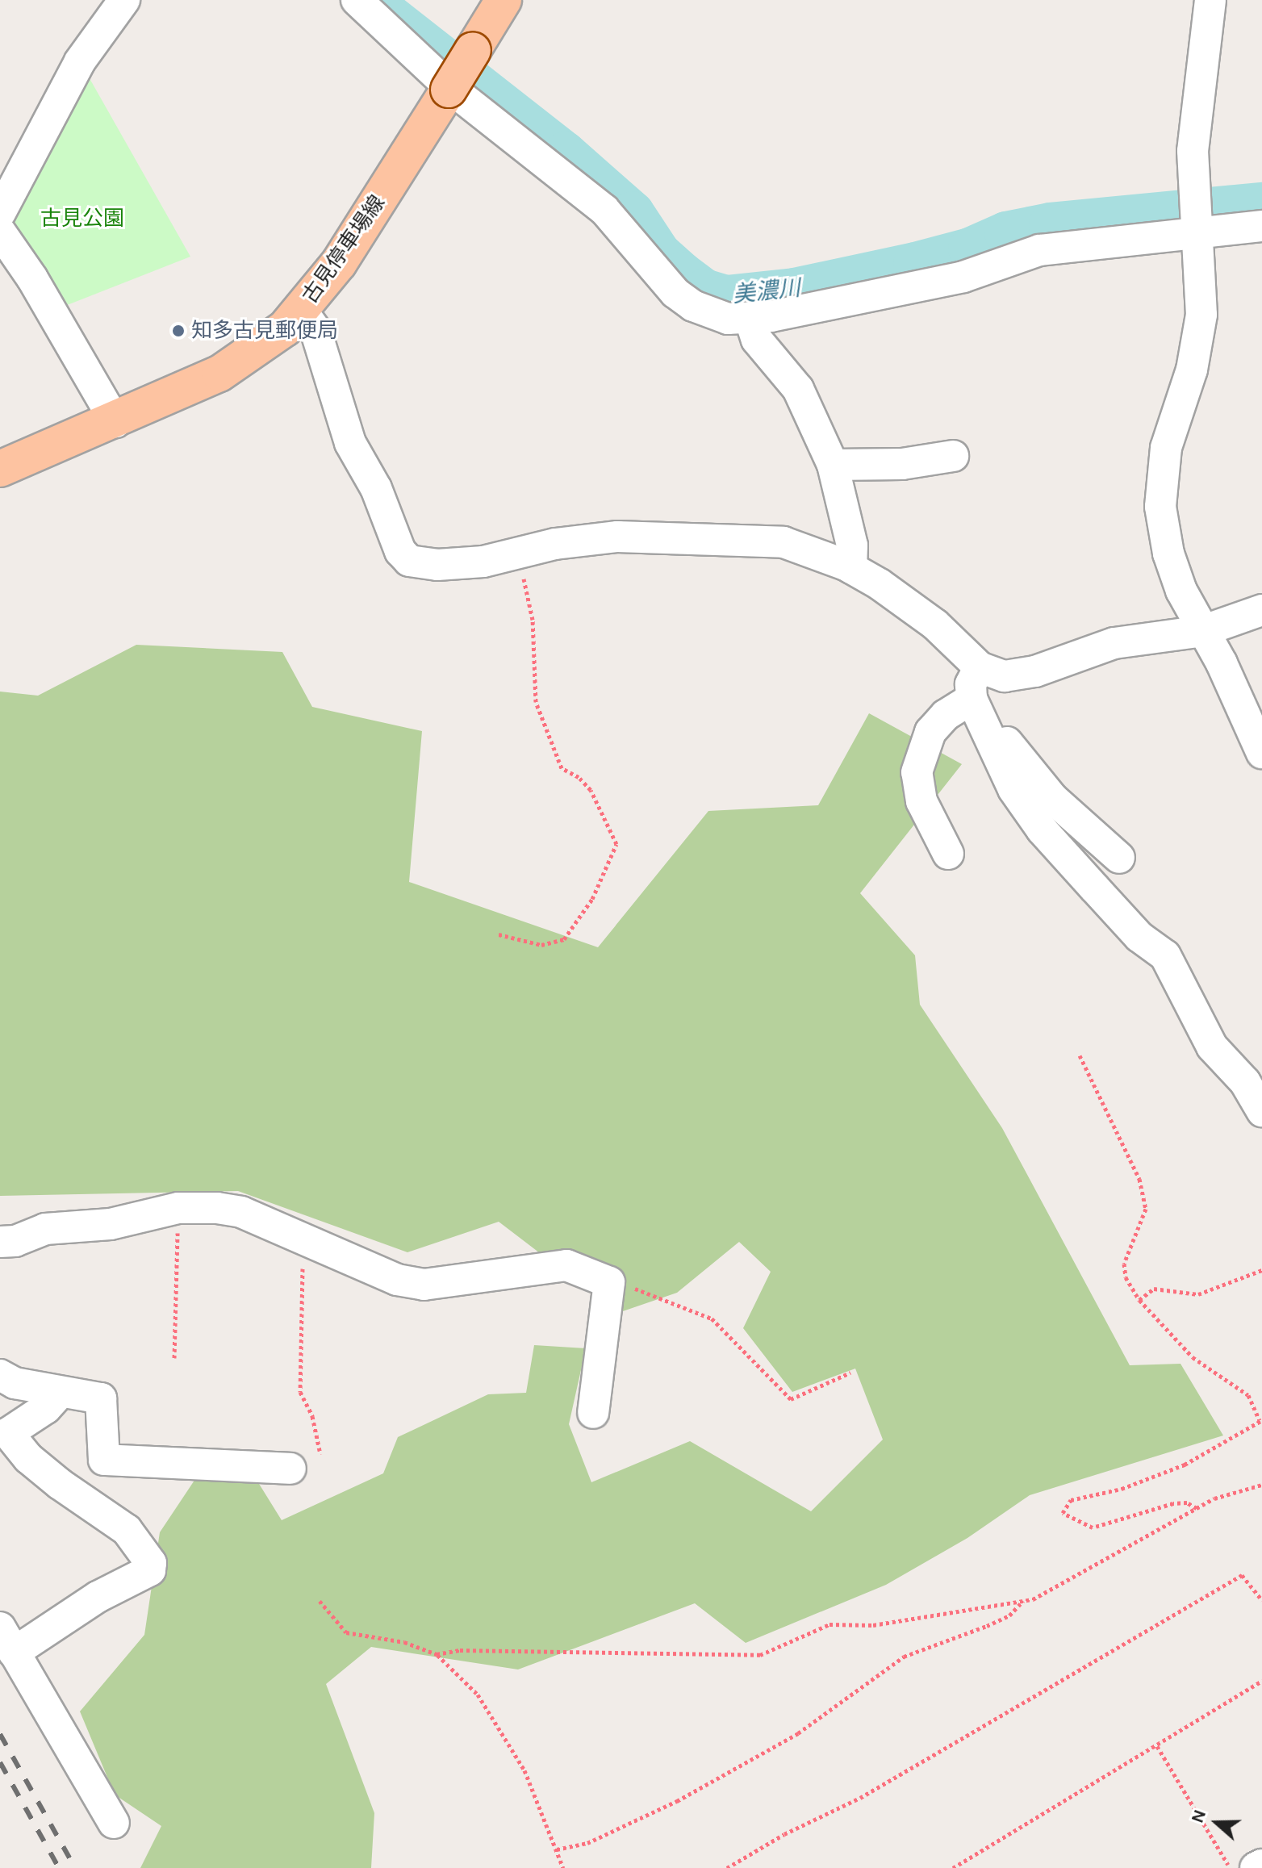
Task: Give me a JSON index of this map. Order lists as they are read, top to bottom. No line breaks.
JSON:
{"streets":{"main road":["古見停車場線"]},"water":["美濃川"],"parks":["古見公園"],"places":["知多古見郵便局"],"north":"left"}
